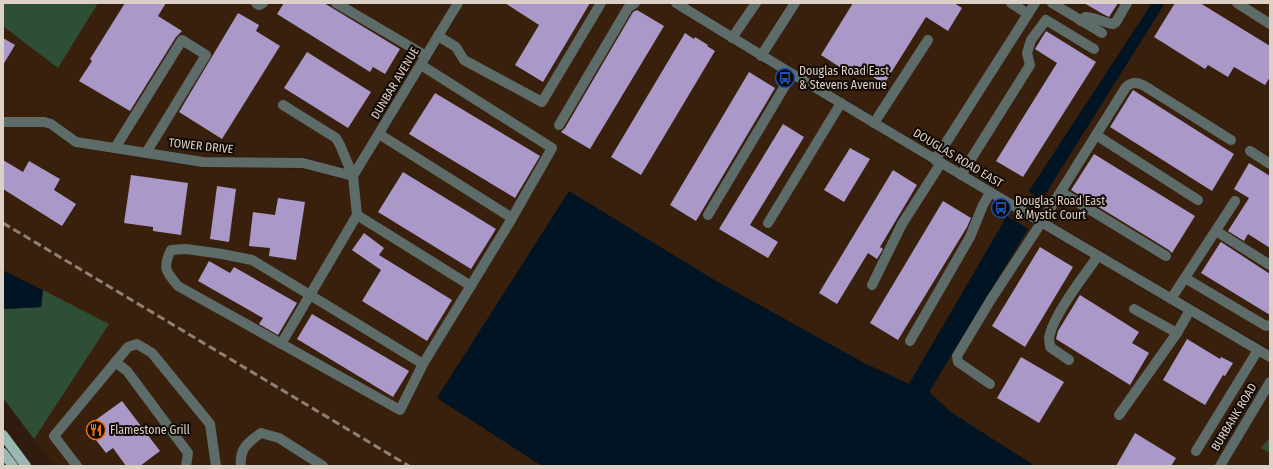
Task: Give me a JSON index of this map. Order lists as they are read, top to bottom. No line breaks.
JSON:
{"streets":{"street":["DUNBAR AVENUE","TOWER DRIVE","DOUGLAS ROAD EAST","BURBANK ROAD"]},"crossings":[["DUNBAR AVENUE","TOWER DRIVE"]],"places":{"bus stop":["Douglas Road East & Stevens Avenue","Douglas Road East & Mystic Court"],"restaurant":["Flamestone Grill"]}}
